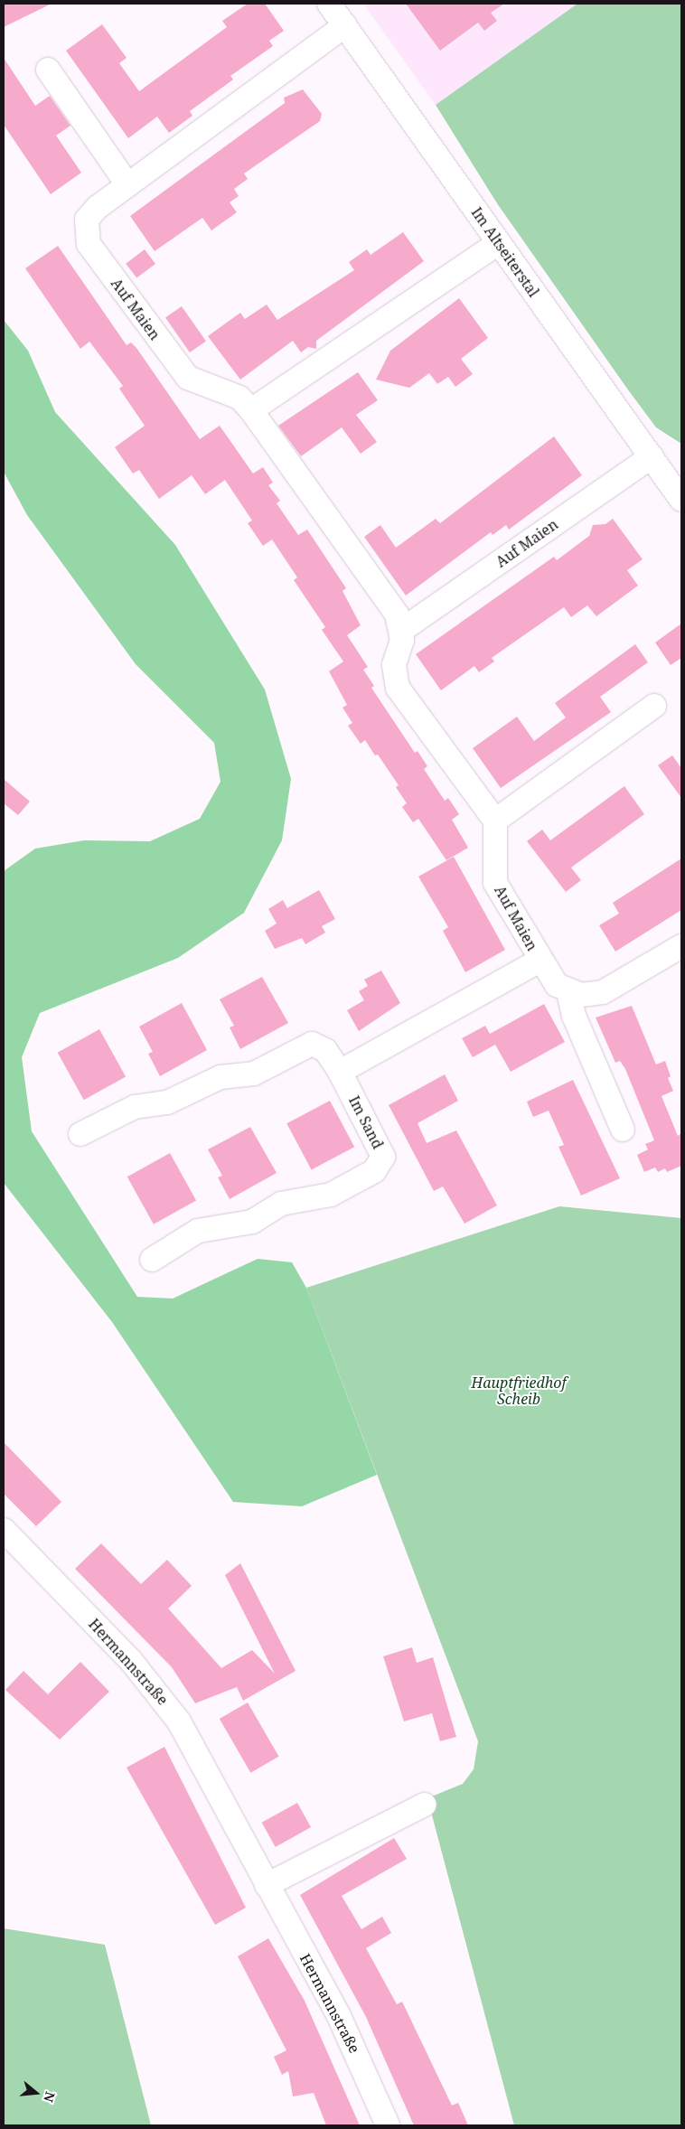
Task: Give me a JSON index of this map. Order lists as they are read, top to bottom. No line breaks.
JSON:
{"streets":{"street":["Im Altseiterstal","Auf Maien","Im Sand","Hermannstraße"]},"crossings":[["Im Altseiterstal","Auf Maien"]],"parks":["Hauptfriedhof Scheib"],"north":"right"}
